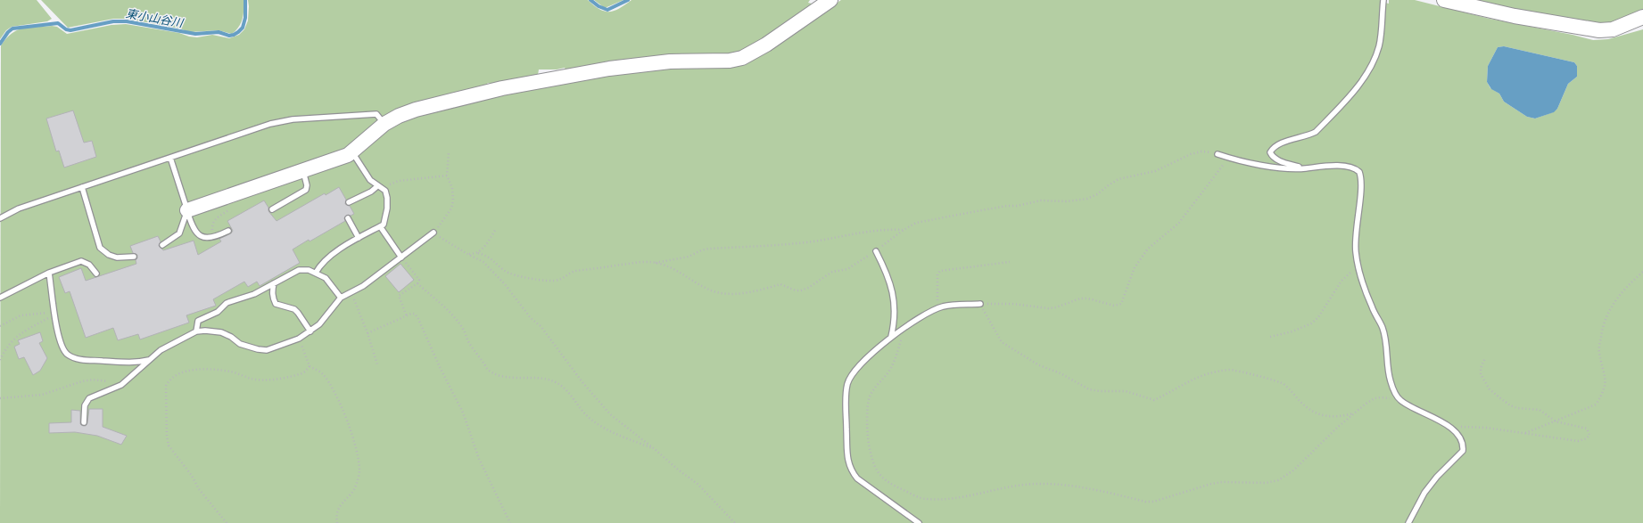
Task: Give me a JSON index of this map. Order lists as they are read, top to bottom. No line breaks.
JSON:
{"water":["東小山谷川"]}
